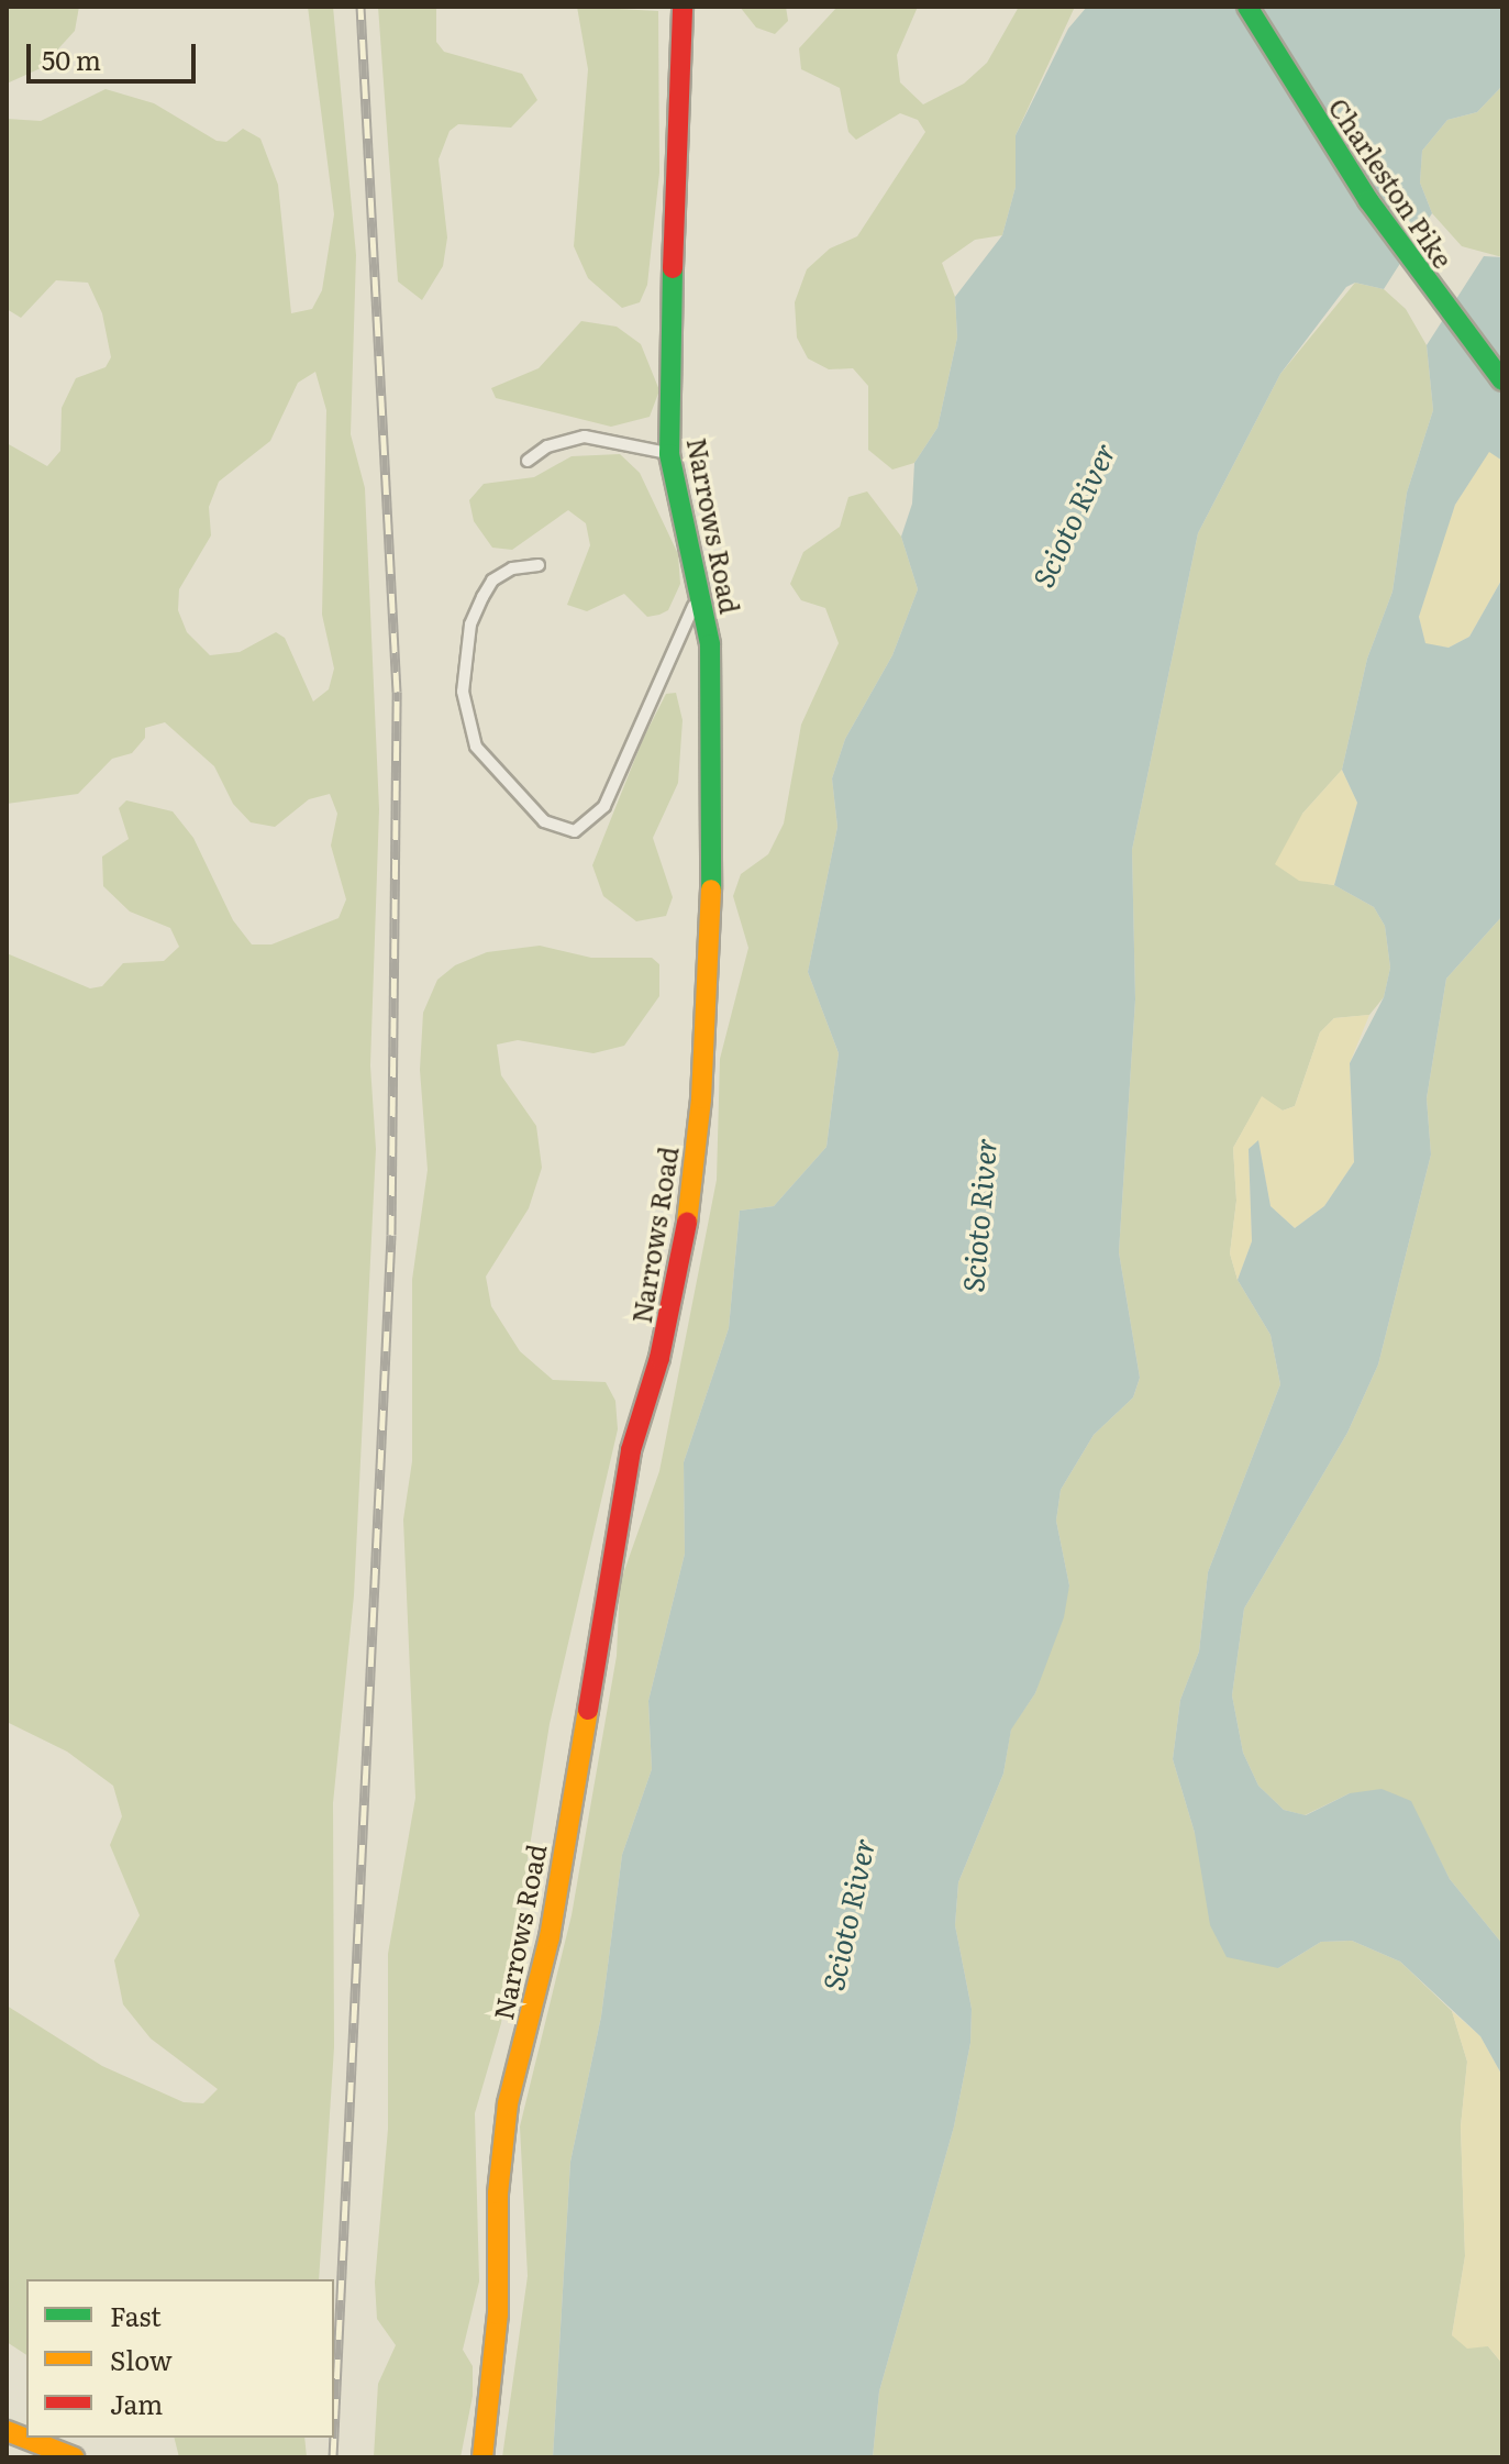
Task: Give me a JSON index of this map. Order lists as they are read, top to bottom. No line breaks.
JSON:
{"streets":{"street":["Charleston Pike","Narrows Road"]},"water":["Scioto River"],"legend":["Fast","Slow","Jam"],"scale_bar":"50 m"}
